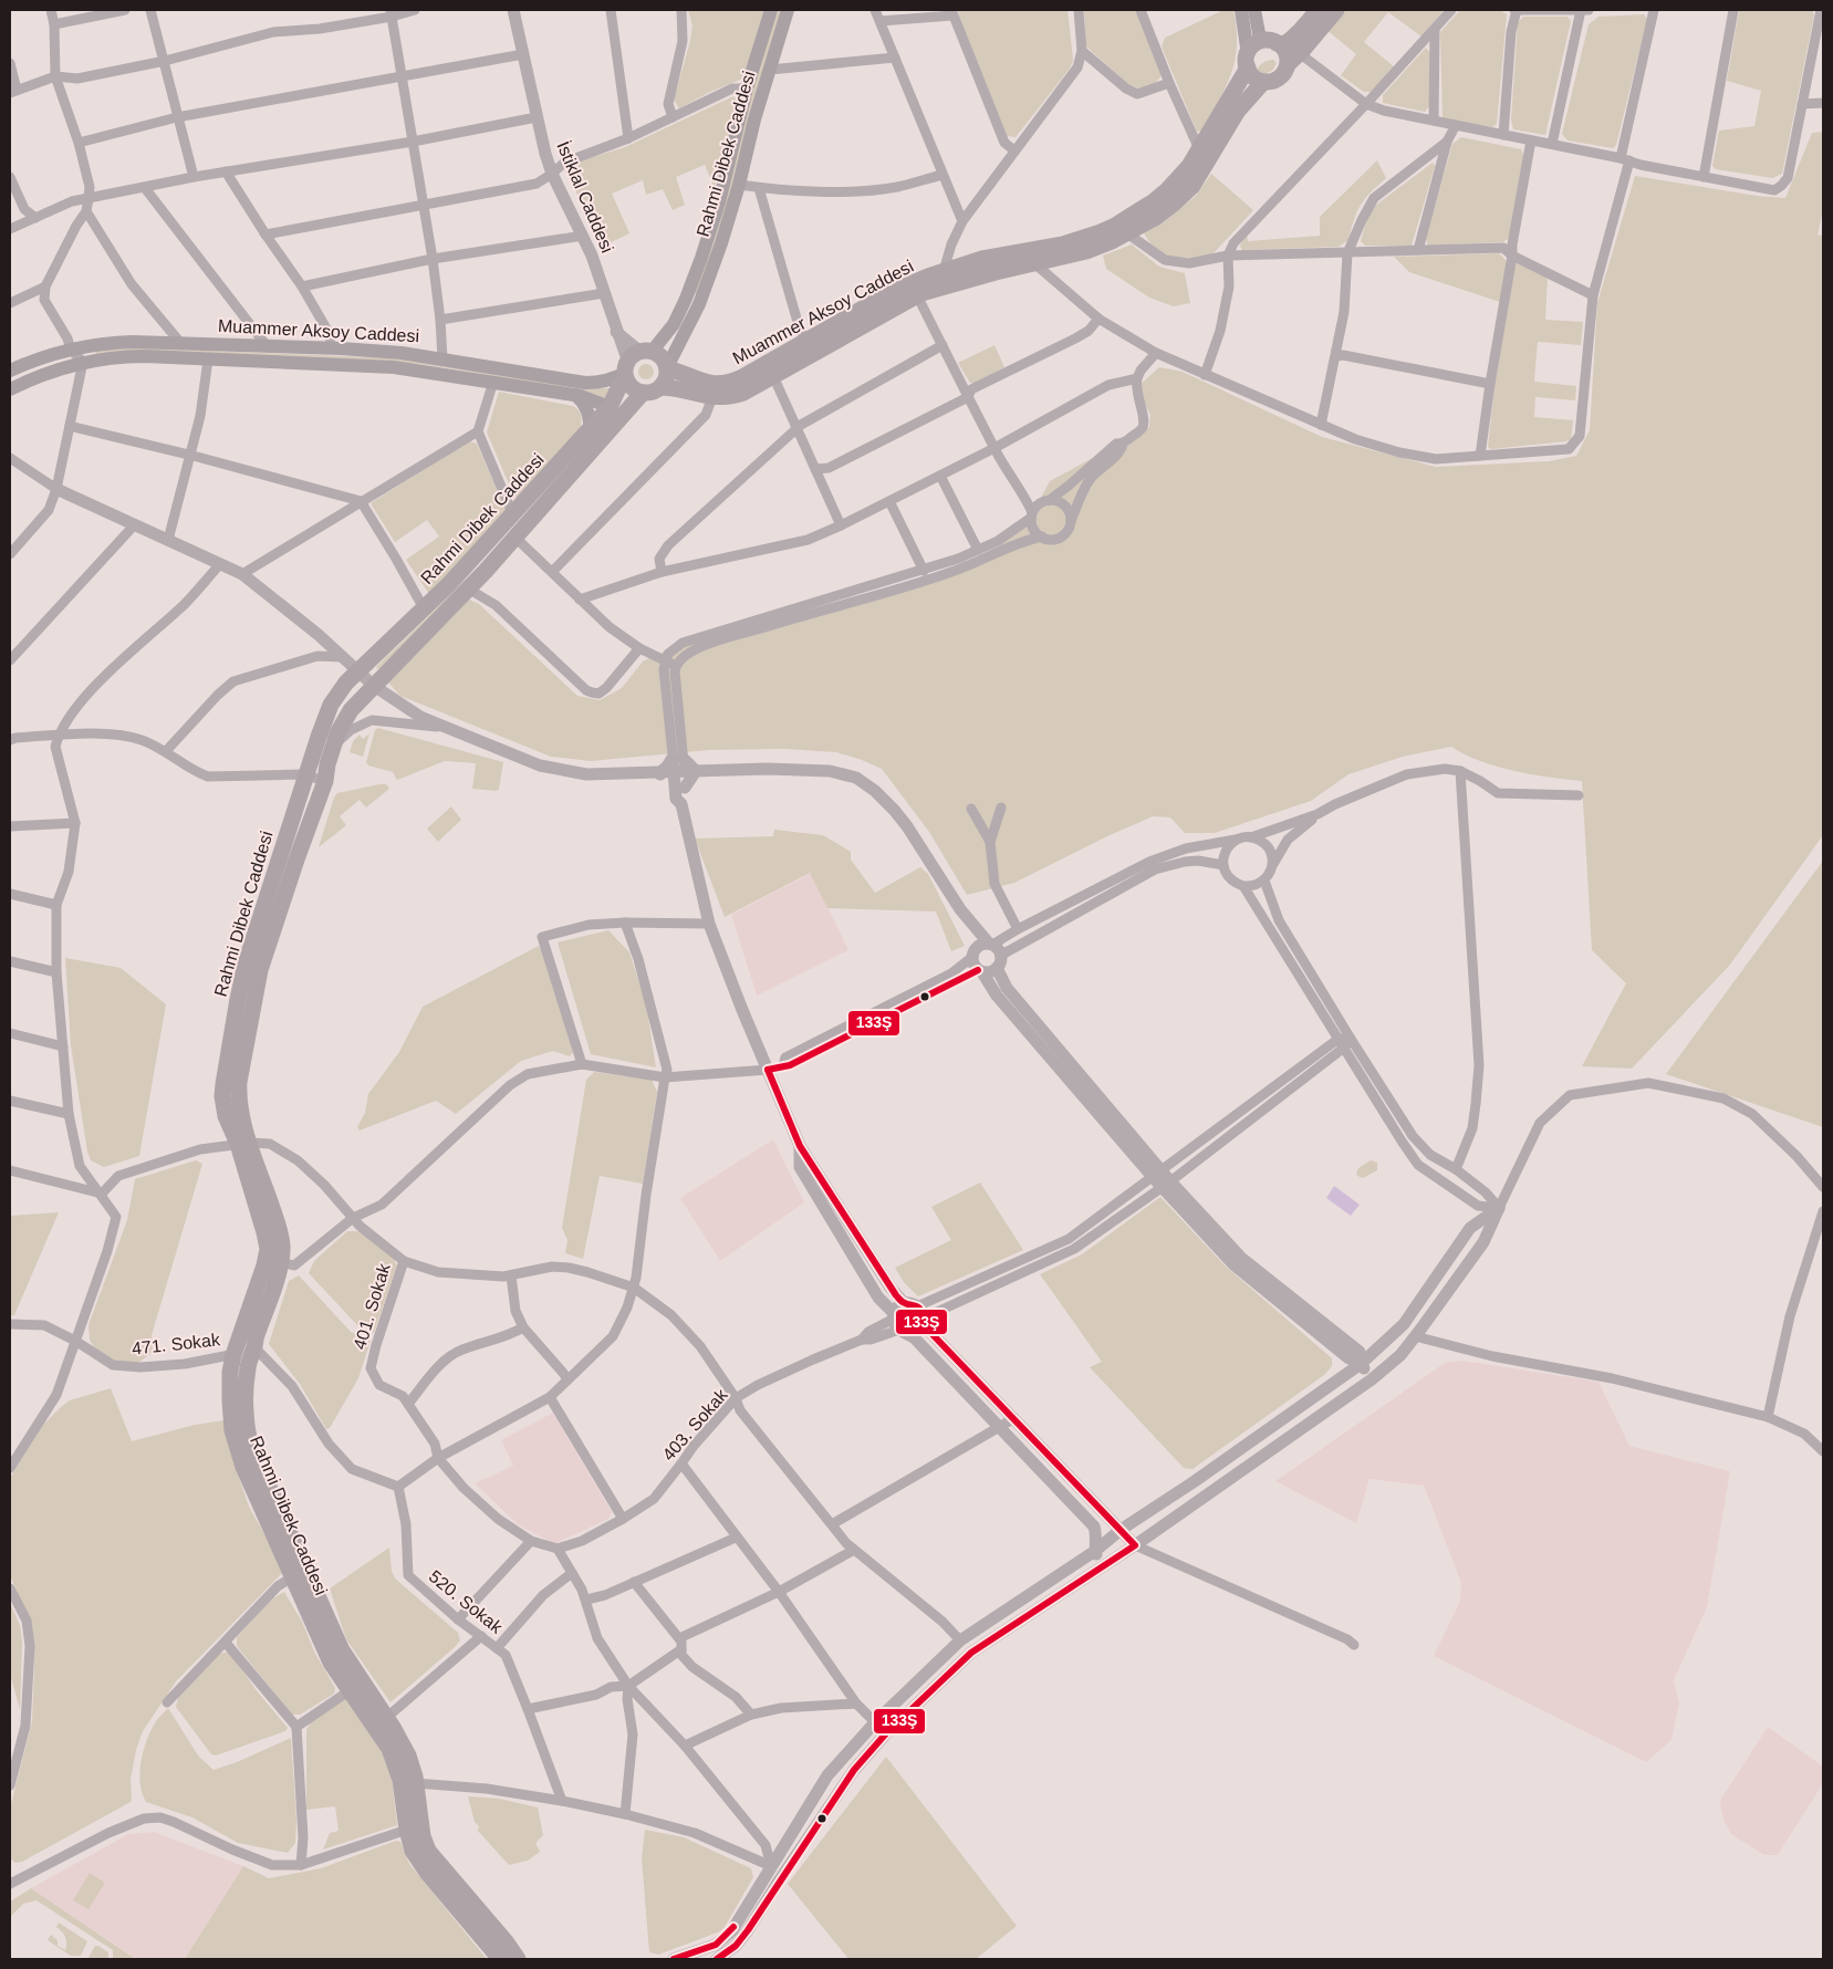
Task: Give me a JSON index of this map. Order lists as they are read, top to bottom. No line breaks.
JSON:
{"streets":{"main road":["Rahmi Dibek Caddesi","Muammer Aksoy Caddesi"],"street":["İstiklal Caddesi","401. Sokak","471. Sokak","403. Sokak","520. Sokak"]},"crossings":[["Rahmi Dibek Caddesi","İstiklal Caddesi"],["Rahmi Dibek Caddesi","Muammer Aksoy Caddesi"],["Rahmi Dibek Caddesi","401. Sokak"],["Rahmi Dibek Caddesi","471. Sokak"],["İstiklal Caddesi","Muammer Aksoy Caddesi"],["401. Sokak","403. Sokak"]],"lines":["transit line 133Ş"]}
